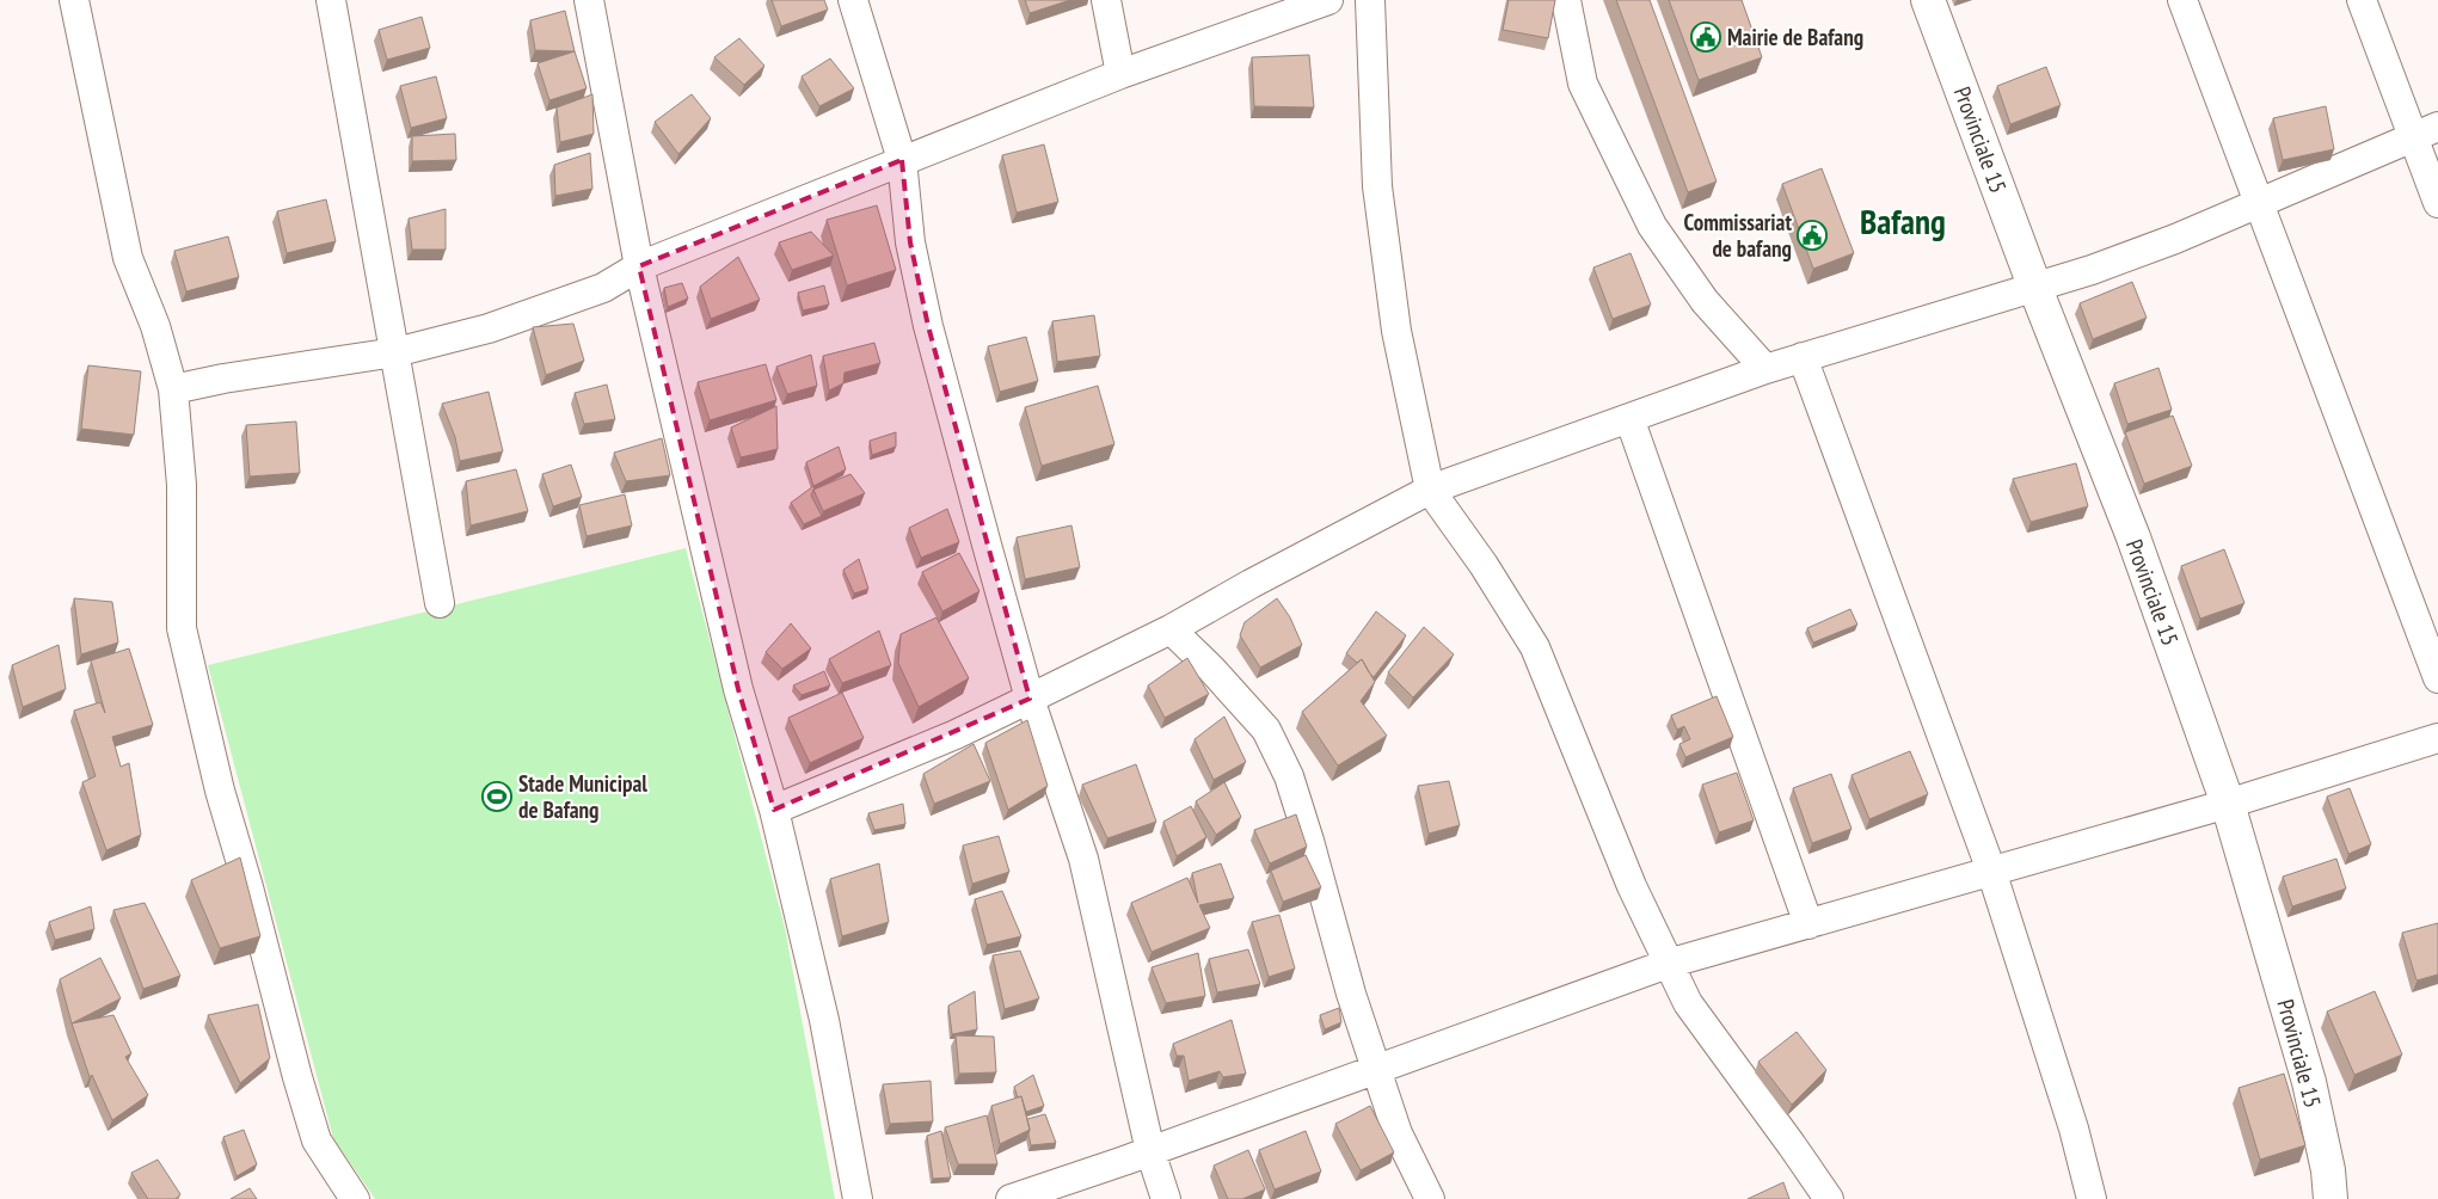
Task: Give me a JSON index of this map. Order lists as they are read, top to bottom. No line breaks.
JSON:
{"streets":{"street":["Provinciale 15"]},"districts":["Bafang"],"places":{"public building":["Mairie de Bafang","Commissariat de bafang"],"sports":["Stade Municipal de Bafang"]}}
